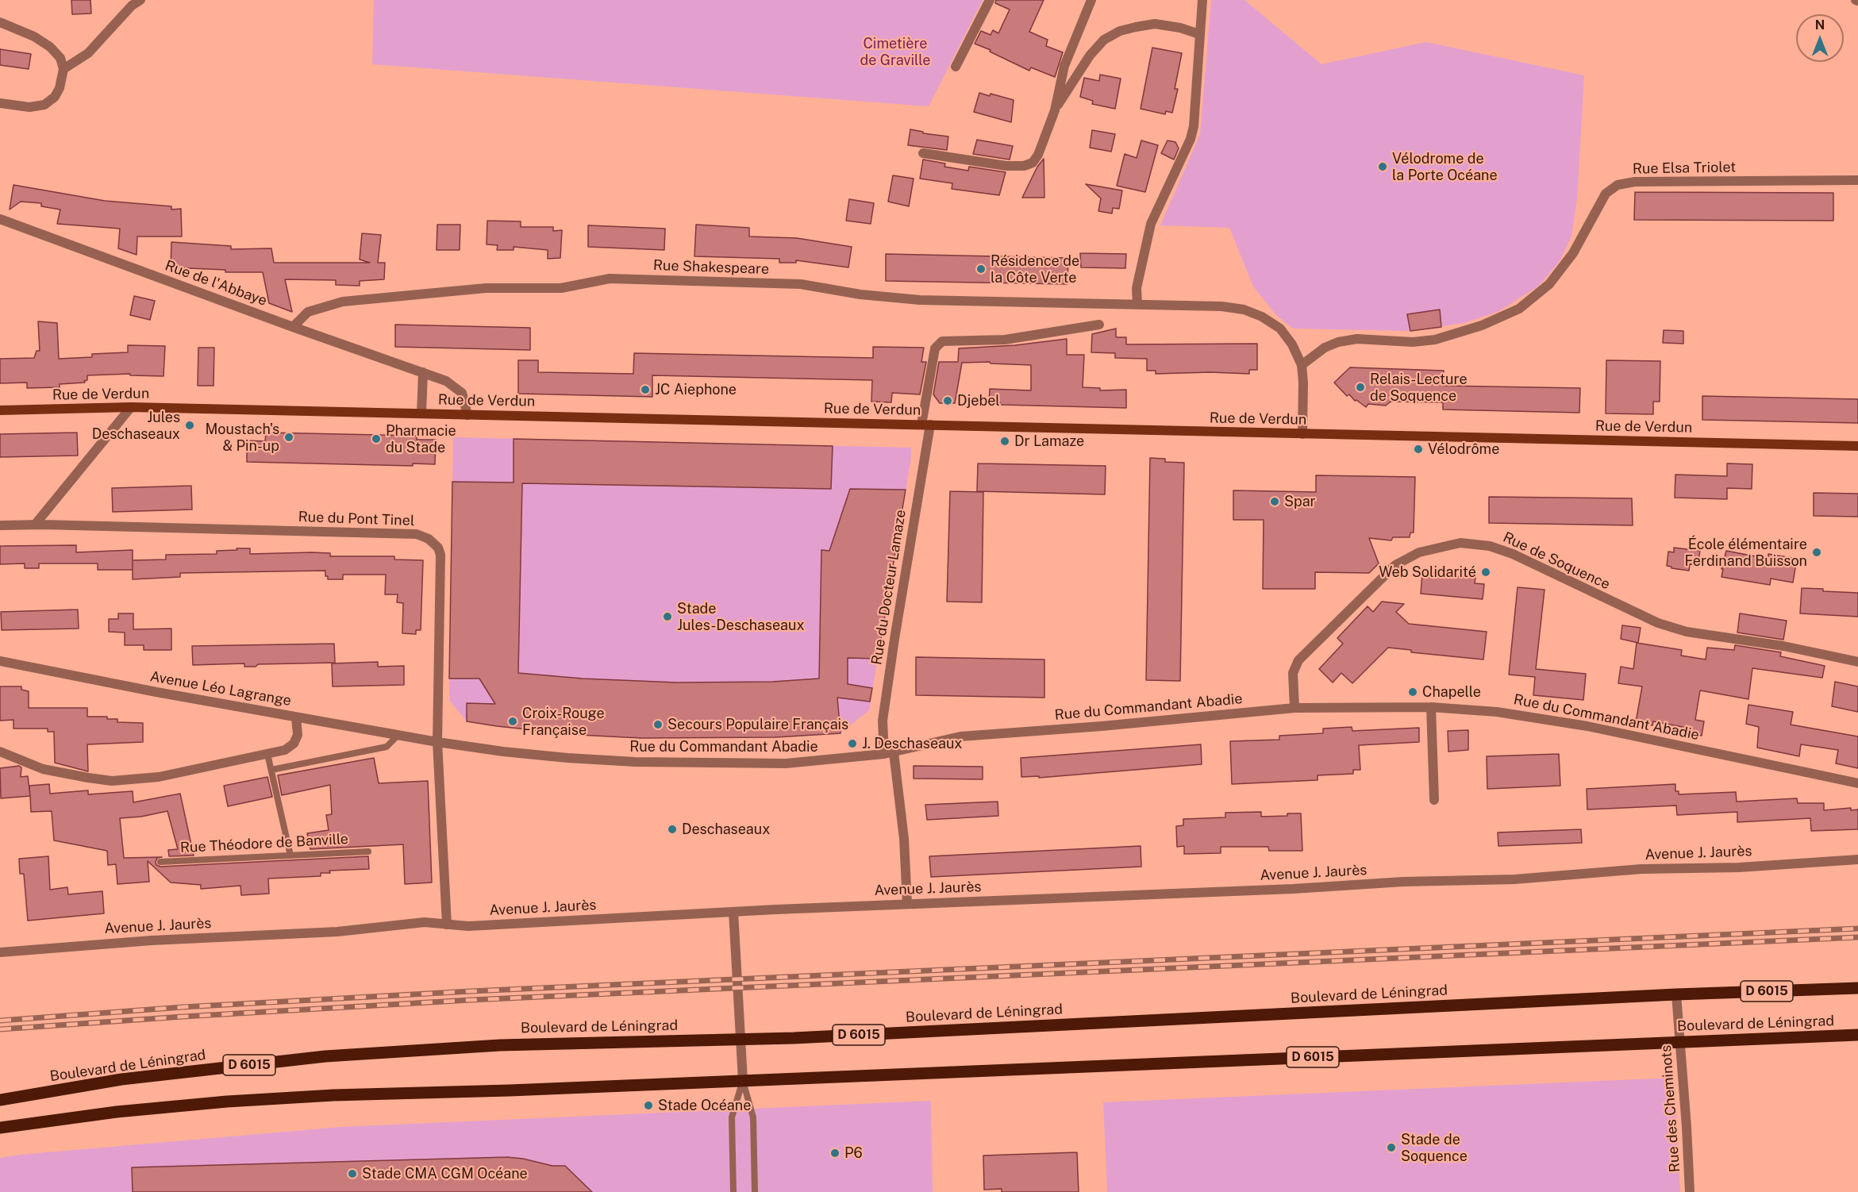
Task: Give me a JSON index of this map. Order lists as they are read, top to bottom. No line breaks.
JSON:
{"streets":{"main road":["Rue de Verdun","D 6015","Boulevard de Léningrad"],"street":["Rue Elsa Triolet","Rue Shakespeare","Rue de l'Abbaye","Rue du Pont Tinel","Rue de Soquence","Rue du Docteur Lamaze","Avenue Léo Lagrange","Rue du Commandant Abadie","Avenue J. Jaurès","Rue des Cheminots"],"lane":["Rue Théodore de Banville"]},"crossings":[["Rue Elsa Triolet","Rue Shakespeare"],["Rue Shakespeare","Rue de l'Abbaye"],["Rue de l'Abbaye","Rue de Verdun"],["Rue de Verdun","Rue du Docteur Lamaze"],["Rue du Pont Tinel","Avenue Léo Lagrange"],["Rue du Pont Tinel","Rue du Commandant Abadie"],["Rue du Pont Tinel","Avenue J. Jaurès"],["Rue de Soquence","Rue du Commandant Abadie"],["Rue du Docteur Lamaze","Rue du Commandant Abadie"],["Rue du Docteur Lamaze","Avenue J. Jaurès"],["Avenue Léo Lagrange","Rue du Commandant Abadie"],["Boulevard de Léningrad","Rue des Cheminots"]],"parks":["Cimetière de Graville"],"places":["Vélodrome de la Porte Océane","Résidence de la Côte Verte","Relais-Lecture de Soquence","JC Aiephone","Djebel","Jules Deschaseaux","Moustach's & Pin-up","Pharmacie du Stade","Dr Lamaze","Vélodrôme","Spar","École élémentaire Ferdinand Buisson","Web Solidarité","Stade Jules-Deschaseaux","Chapelle","Croix-Rouge Française","Secours Populaire Français","J. Deschaseaux","Deschaseaux","Stade Océane","Stade de Soquence","P6","Stade CMA CGM Océane"],"north":"top"}
